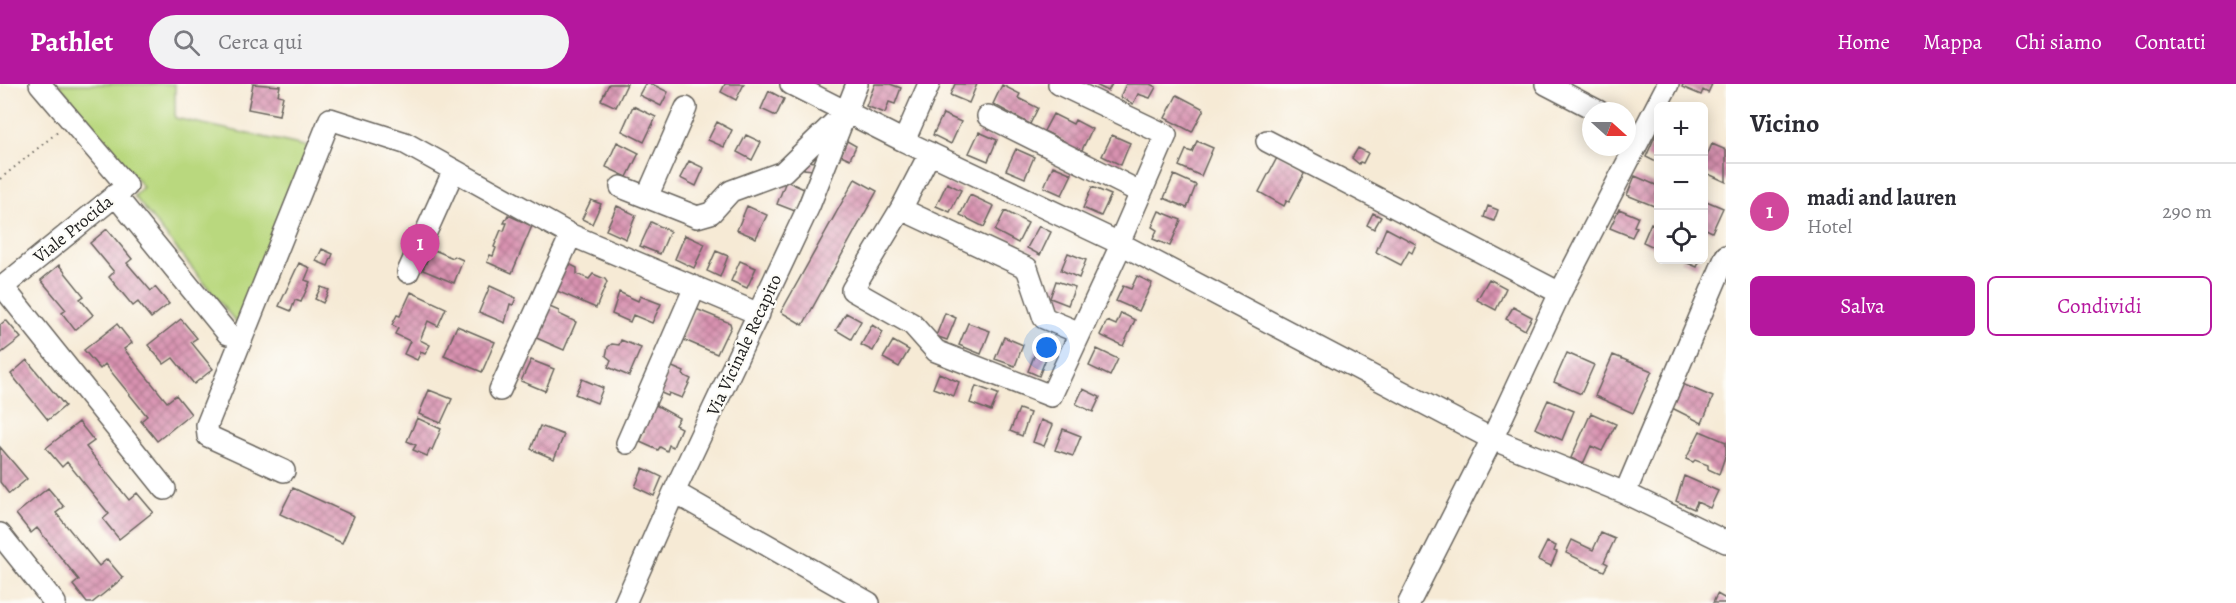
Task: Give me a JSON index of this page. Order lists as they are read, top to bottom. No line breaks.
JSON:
{"streets":{"street":["Viale Procida","Via Vicinale Recapito"]},"north":"right","page":{"header":"Pathlet","search":"Cerca qui","nav":["Home","Mappa","Chi siamo","Contatti"],"heading":"Vicino","map_buttons":["+","−"],"list":[{"mark":"1","name":"madi and lauren","note":"Hotel","value":"290 m"}],"pins":"1","buttons":["Salva","Condividi"]}}
